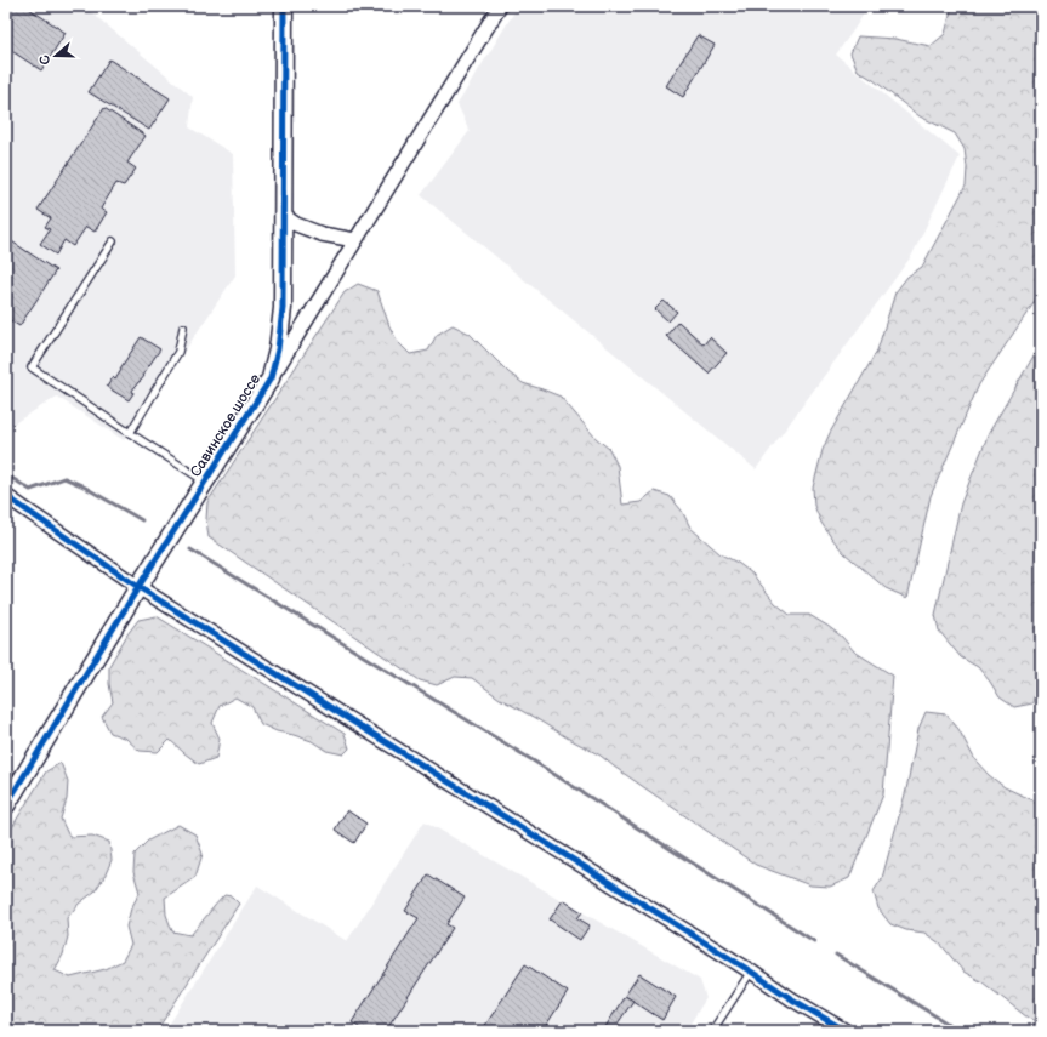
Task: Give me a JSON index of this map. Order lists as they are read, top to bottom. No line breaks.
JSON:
{"streets":{"street":["Савинское шоссе"]},"north":"left"}
